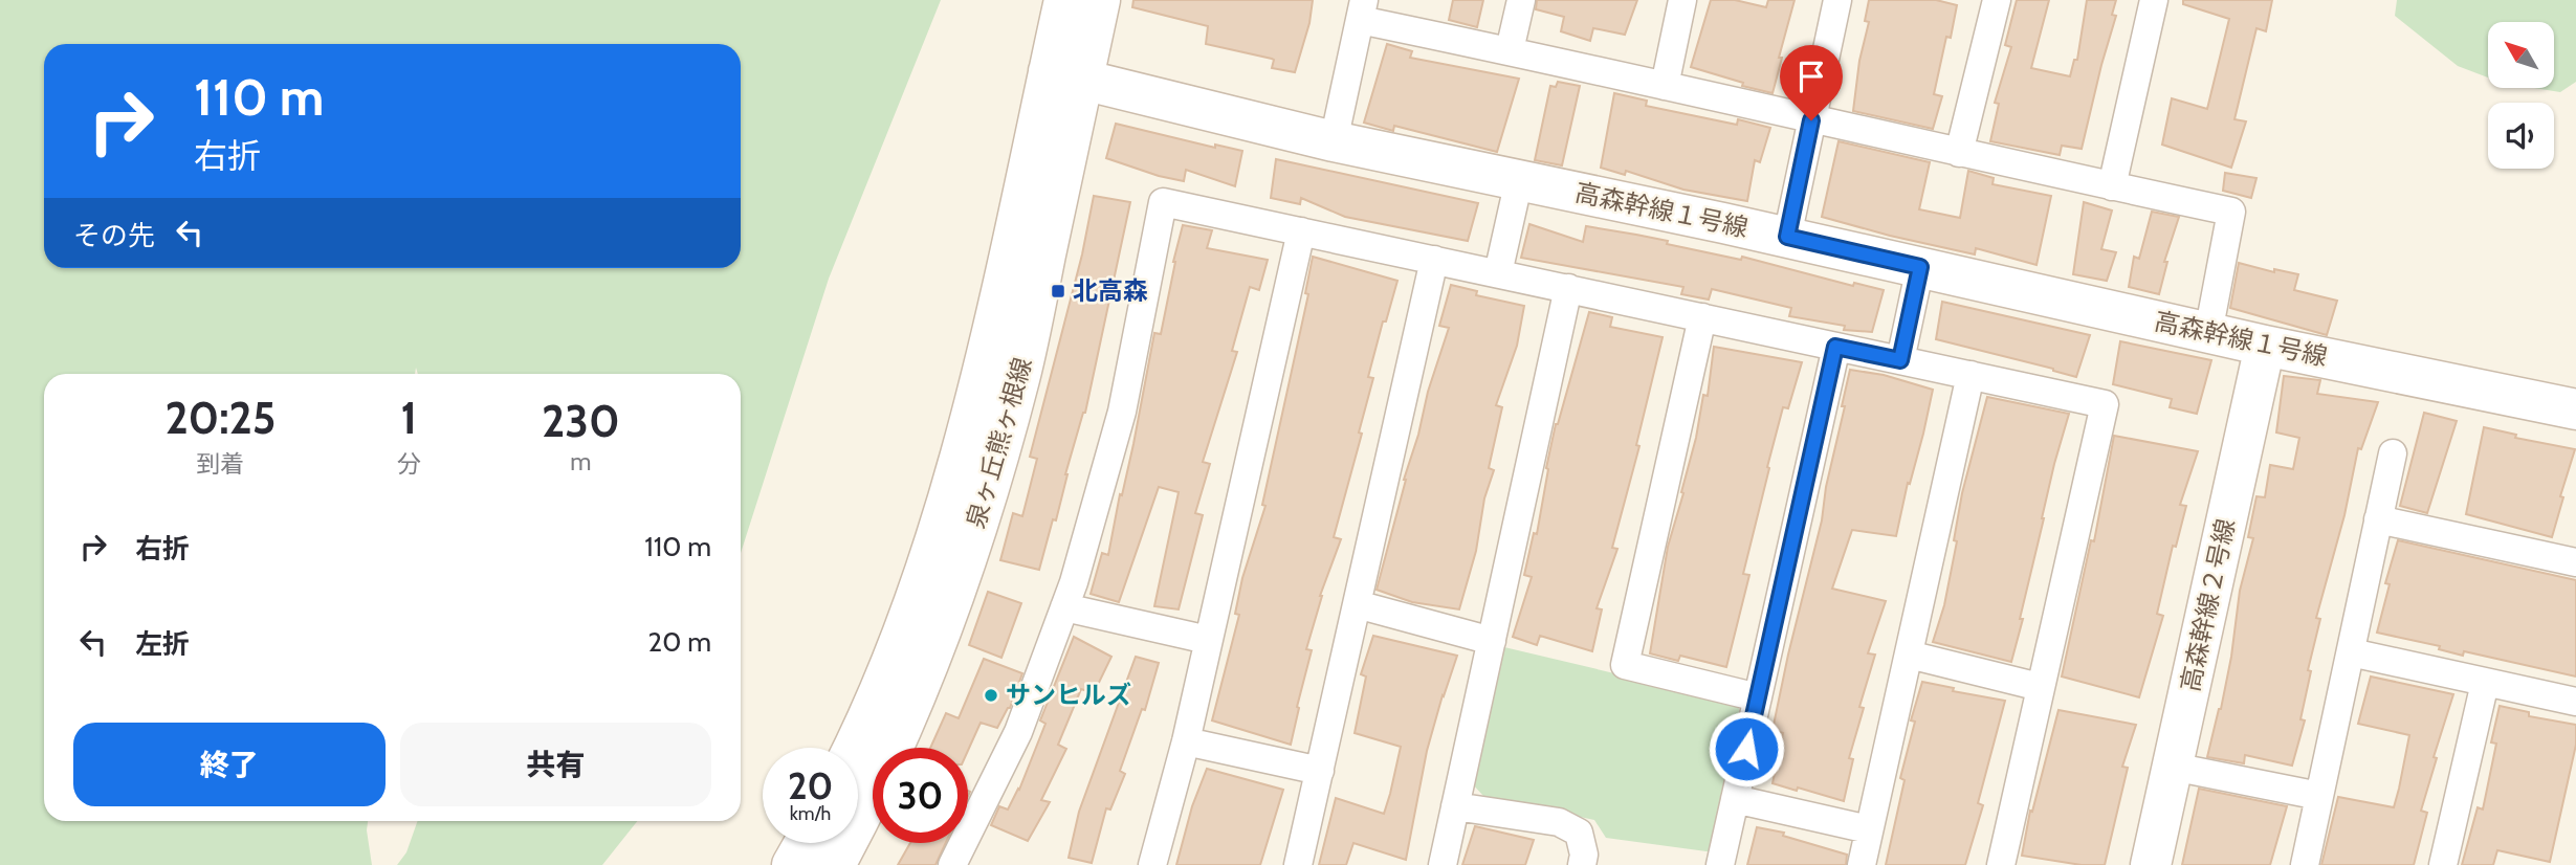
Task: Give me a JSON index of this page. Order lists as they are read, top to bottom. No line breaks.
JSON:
{"streets":{"street":["高森幹線１号線","泉ヶ丘熊ヶ根線","高森幹線２号線"]},"crossings":[["高森幹線１号線","泉ヶ丘熊ヶ根線"],["高森幹線１号線","高森幹線２号線"]],"places":{"transit":["北高森"],"other":["サンヒルズ"]},"north":"top left","page":{"turn":["110 m","右折"],"then":"その先","eta":["20:25","到着","1","分","230","m"],"list":[{"name":"右折","value":"110 m"},{"name":"左折","value":"20 m"}],"buttons":["終了","共有"],"speed":"20 km/h","limit":"30"}}
